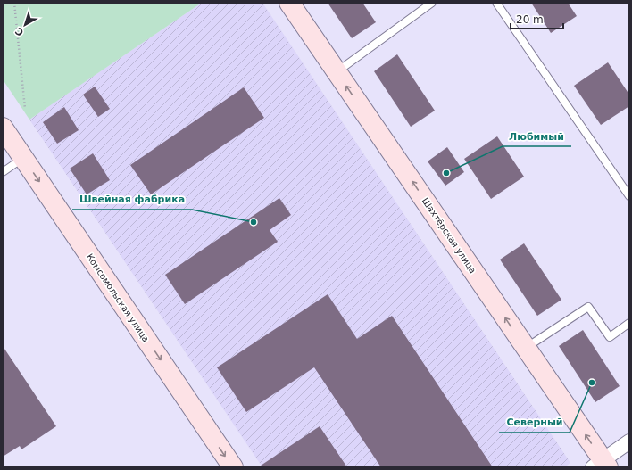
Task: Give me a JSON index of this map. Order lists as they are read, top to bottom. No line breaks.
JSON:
{"streets":{"street":["Шахтёрская улица","Комсомольская улица"]},"one_way":["Шахтёрская улица","Комсомольская улица"],"places":["Любимый","Швейная фабрика","Северный"],"scale_bar":"20 m","north":"bottom left"}
